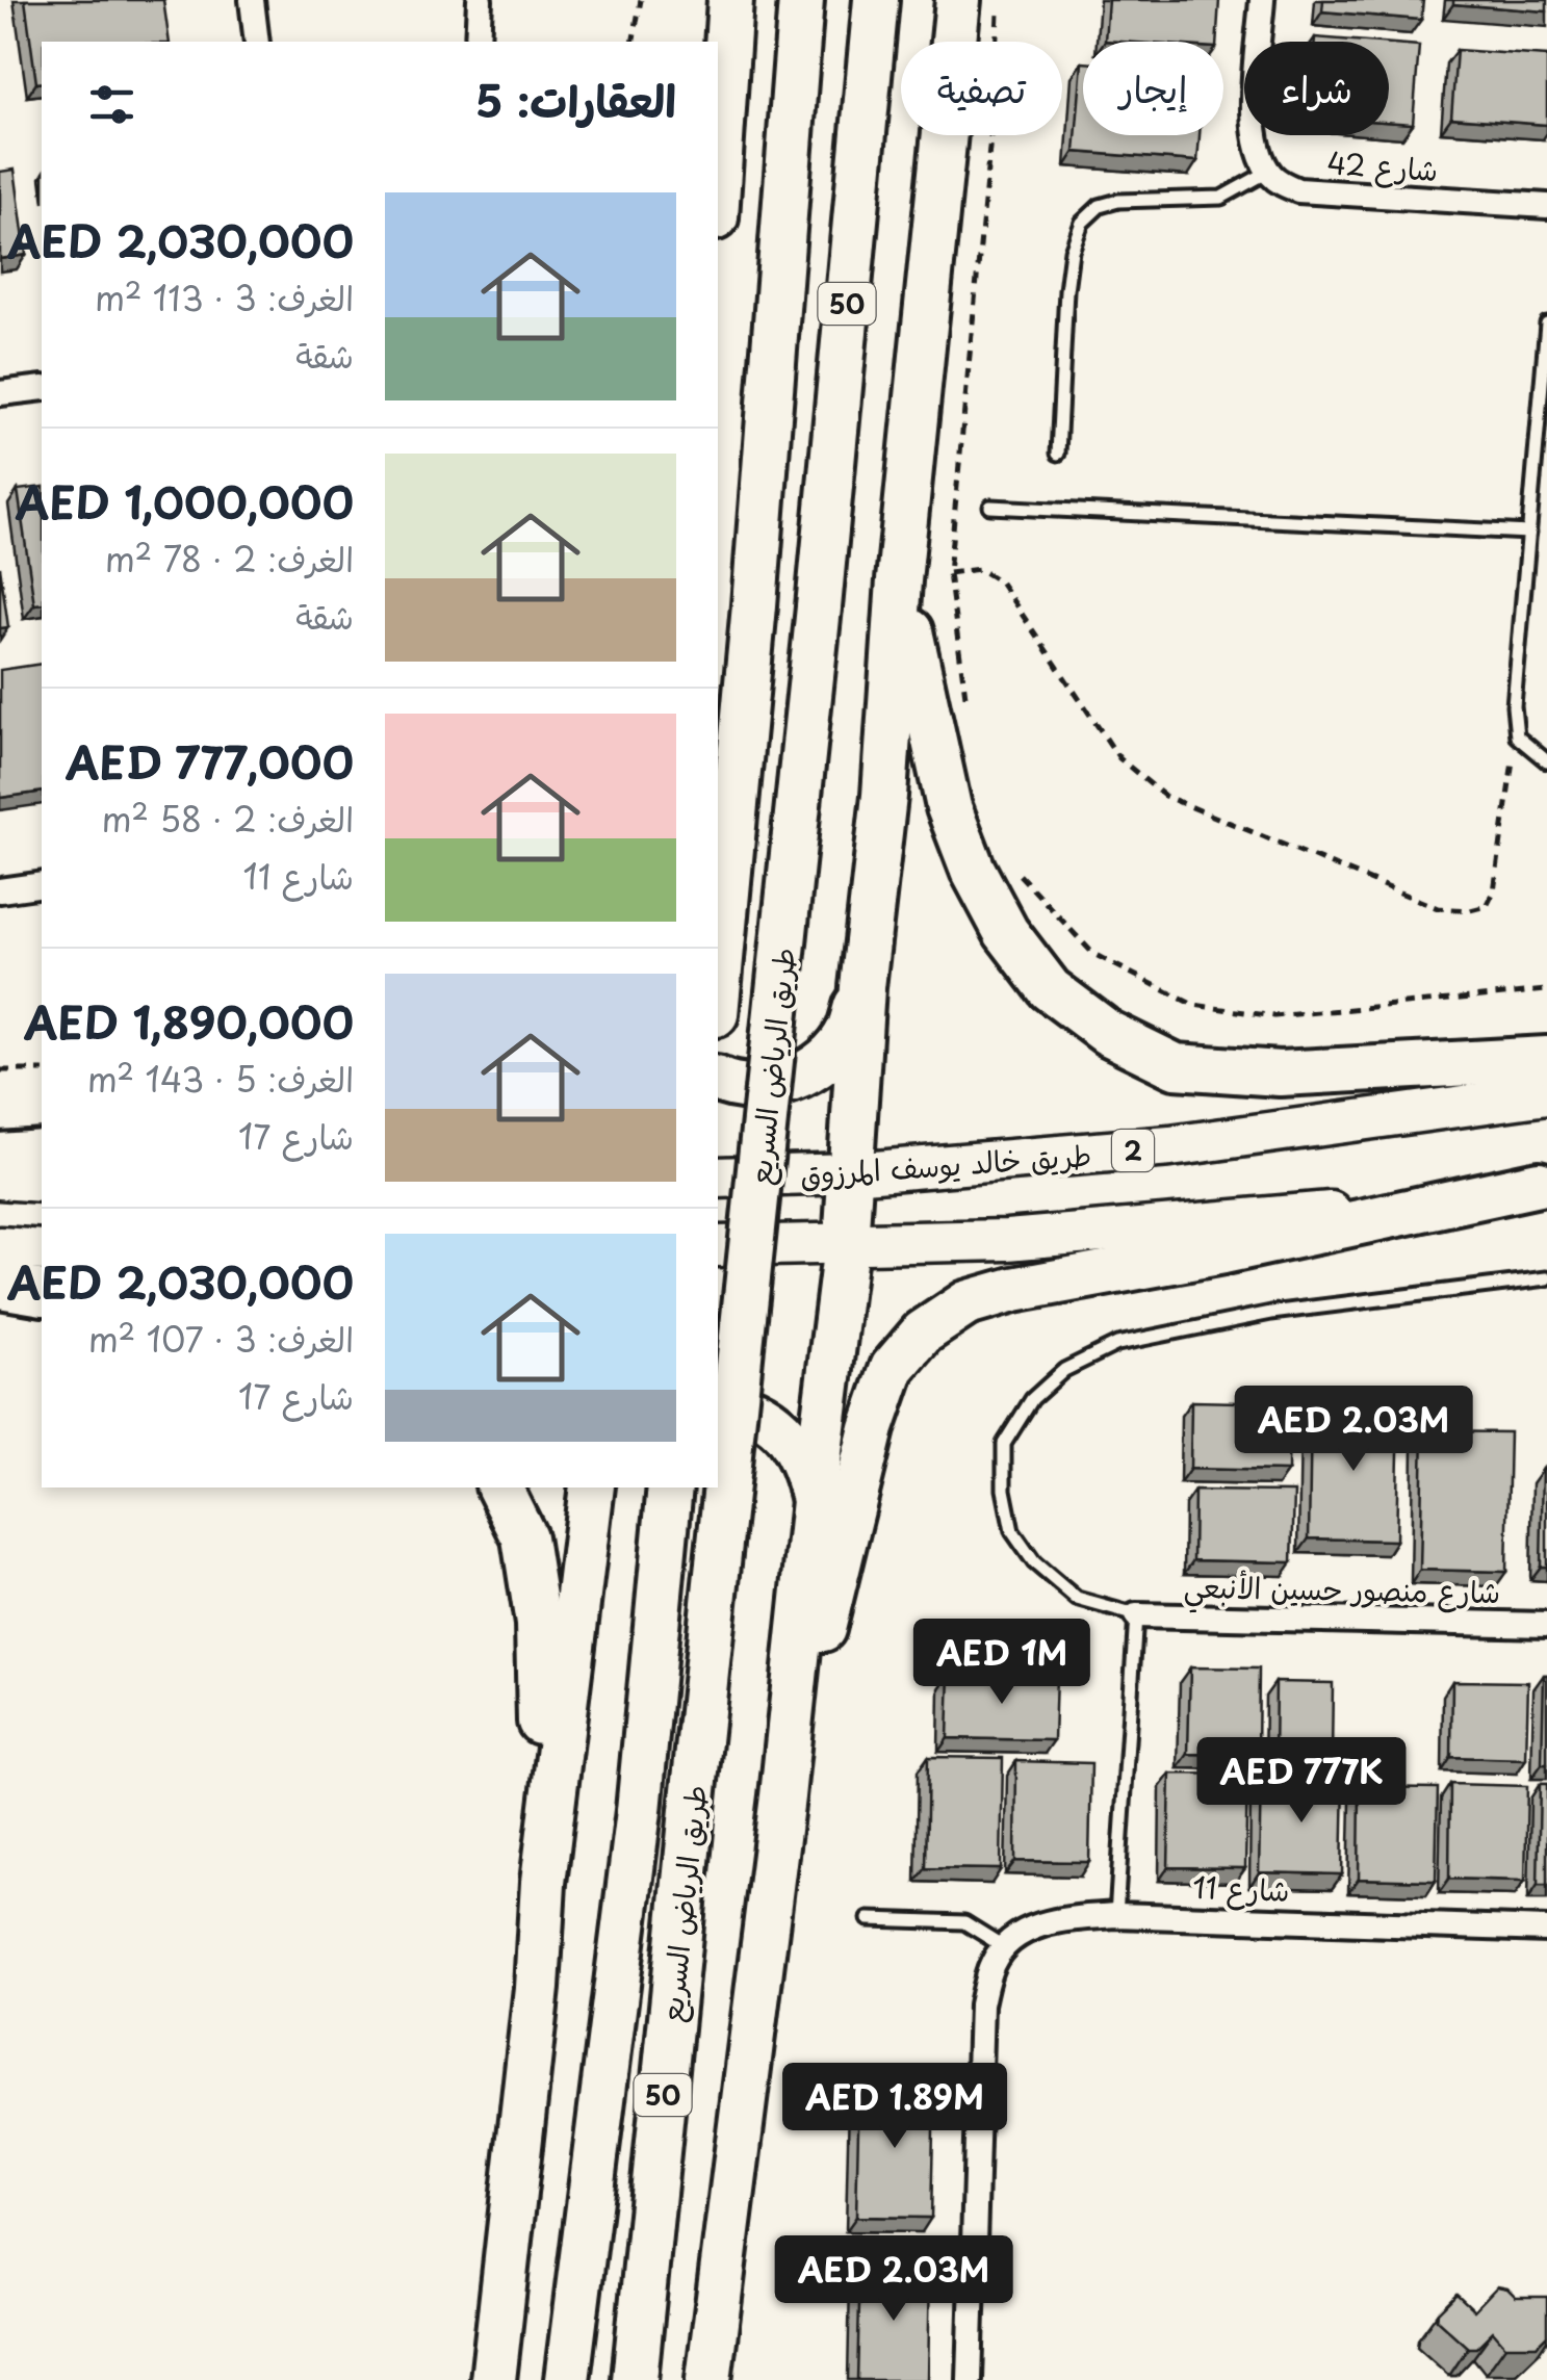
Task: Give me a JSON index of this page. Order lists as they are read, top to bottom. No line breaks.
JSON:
{"streets":{"highway":["50","طريق الرياض السريع"],"main road":["2","طريق خالد يوسف المرزوق"],"street":["شارع 42","شارع منصور حسين الأنبعي","شارع 11"]},"page":{"chip":["شراء","إيجار","تصفية"],"heading":"العقارات: 5","list":[{"name":"AED 2,030,000","note":"الغرف: 3 · 113 m² · شقة"},{"name":"AED 1,000,000","note":"الغرف: 2 · 78 m² · شقة"},{"name":"AED 777,000","note":"الغرف: 2 · 58 m² · شارع 11"},{"name":"AED 1,890,000","note":"الغرف: 5 · 143 m² · شارع 17"},{"name":"AED 2,030,000","note":"الغرف: 3 · 107 m² · شارع 17"}],"price":["AED 2.03M","AED 1M","AED 777K","AED 1.89M","AED 2.03M"]}}
